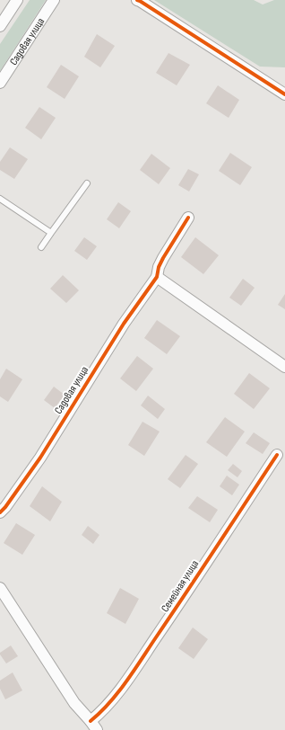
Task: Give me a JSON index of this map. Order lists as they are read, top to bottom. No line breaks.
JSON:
{"streets":{"street":["Садовая улица","Семейная улица"]}}
